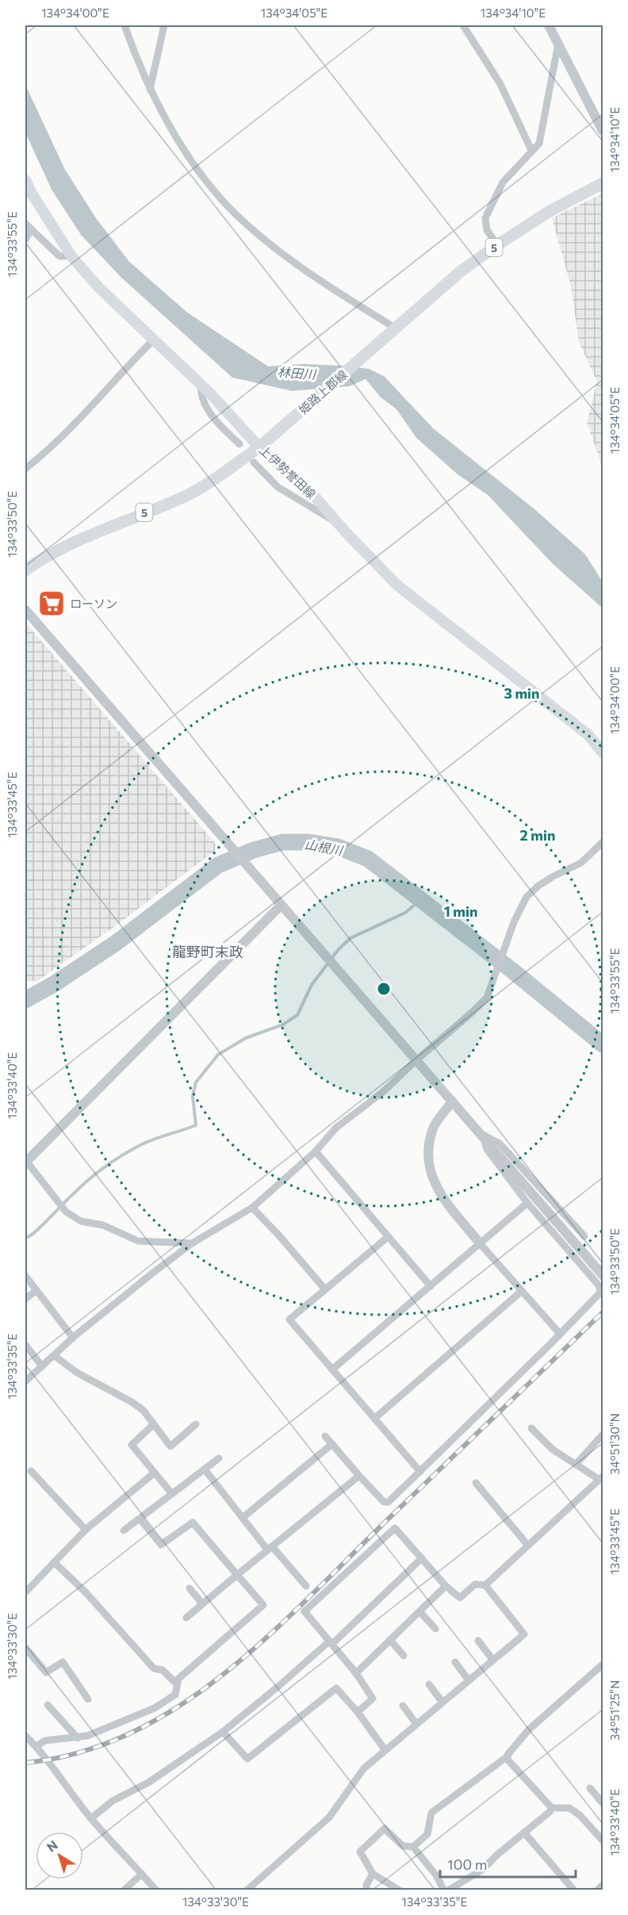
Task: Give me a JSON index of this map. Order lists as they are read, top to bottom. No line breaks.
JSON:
{"streets":{"main road":["5","姫路上郡線","上伊勢誉田線"]},"crossings":[["姫路上郡線","上伊勢誉田線"]],"districts":["龍野町末政"],"water":["林田川","山根川"],"places":{"supermarket":["ローソン"]},"scale_bar":"100 m","north":"top left","coordinates":["134°34'00\"E","134°34'05\"E","134°34'10\"E","134°33'55\"E","134°33'50\"E","134°33'45\"E","134°33'40\"E","134°33'35\"E","34°51'30\"N","134°33'30\"E","34°51'25\"N"],"rings":["3 min","2 min","1 min"]}
